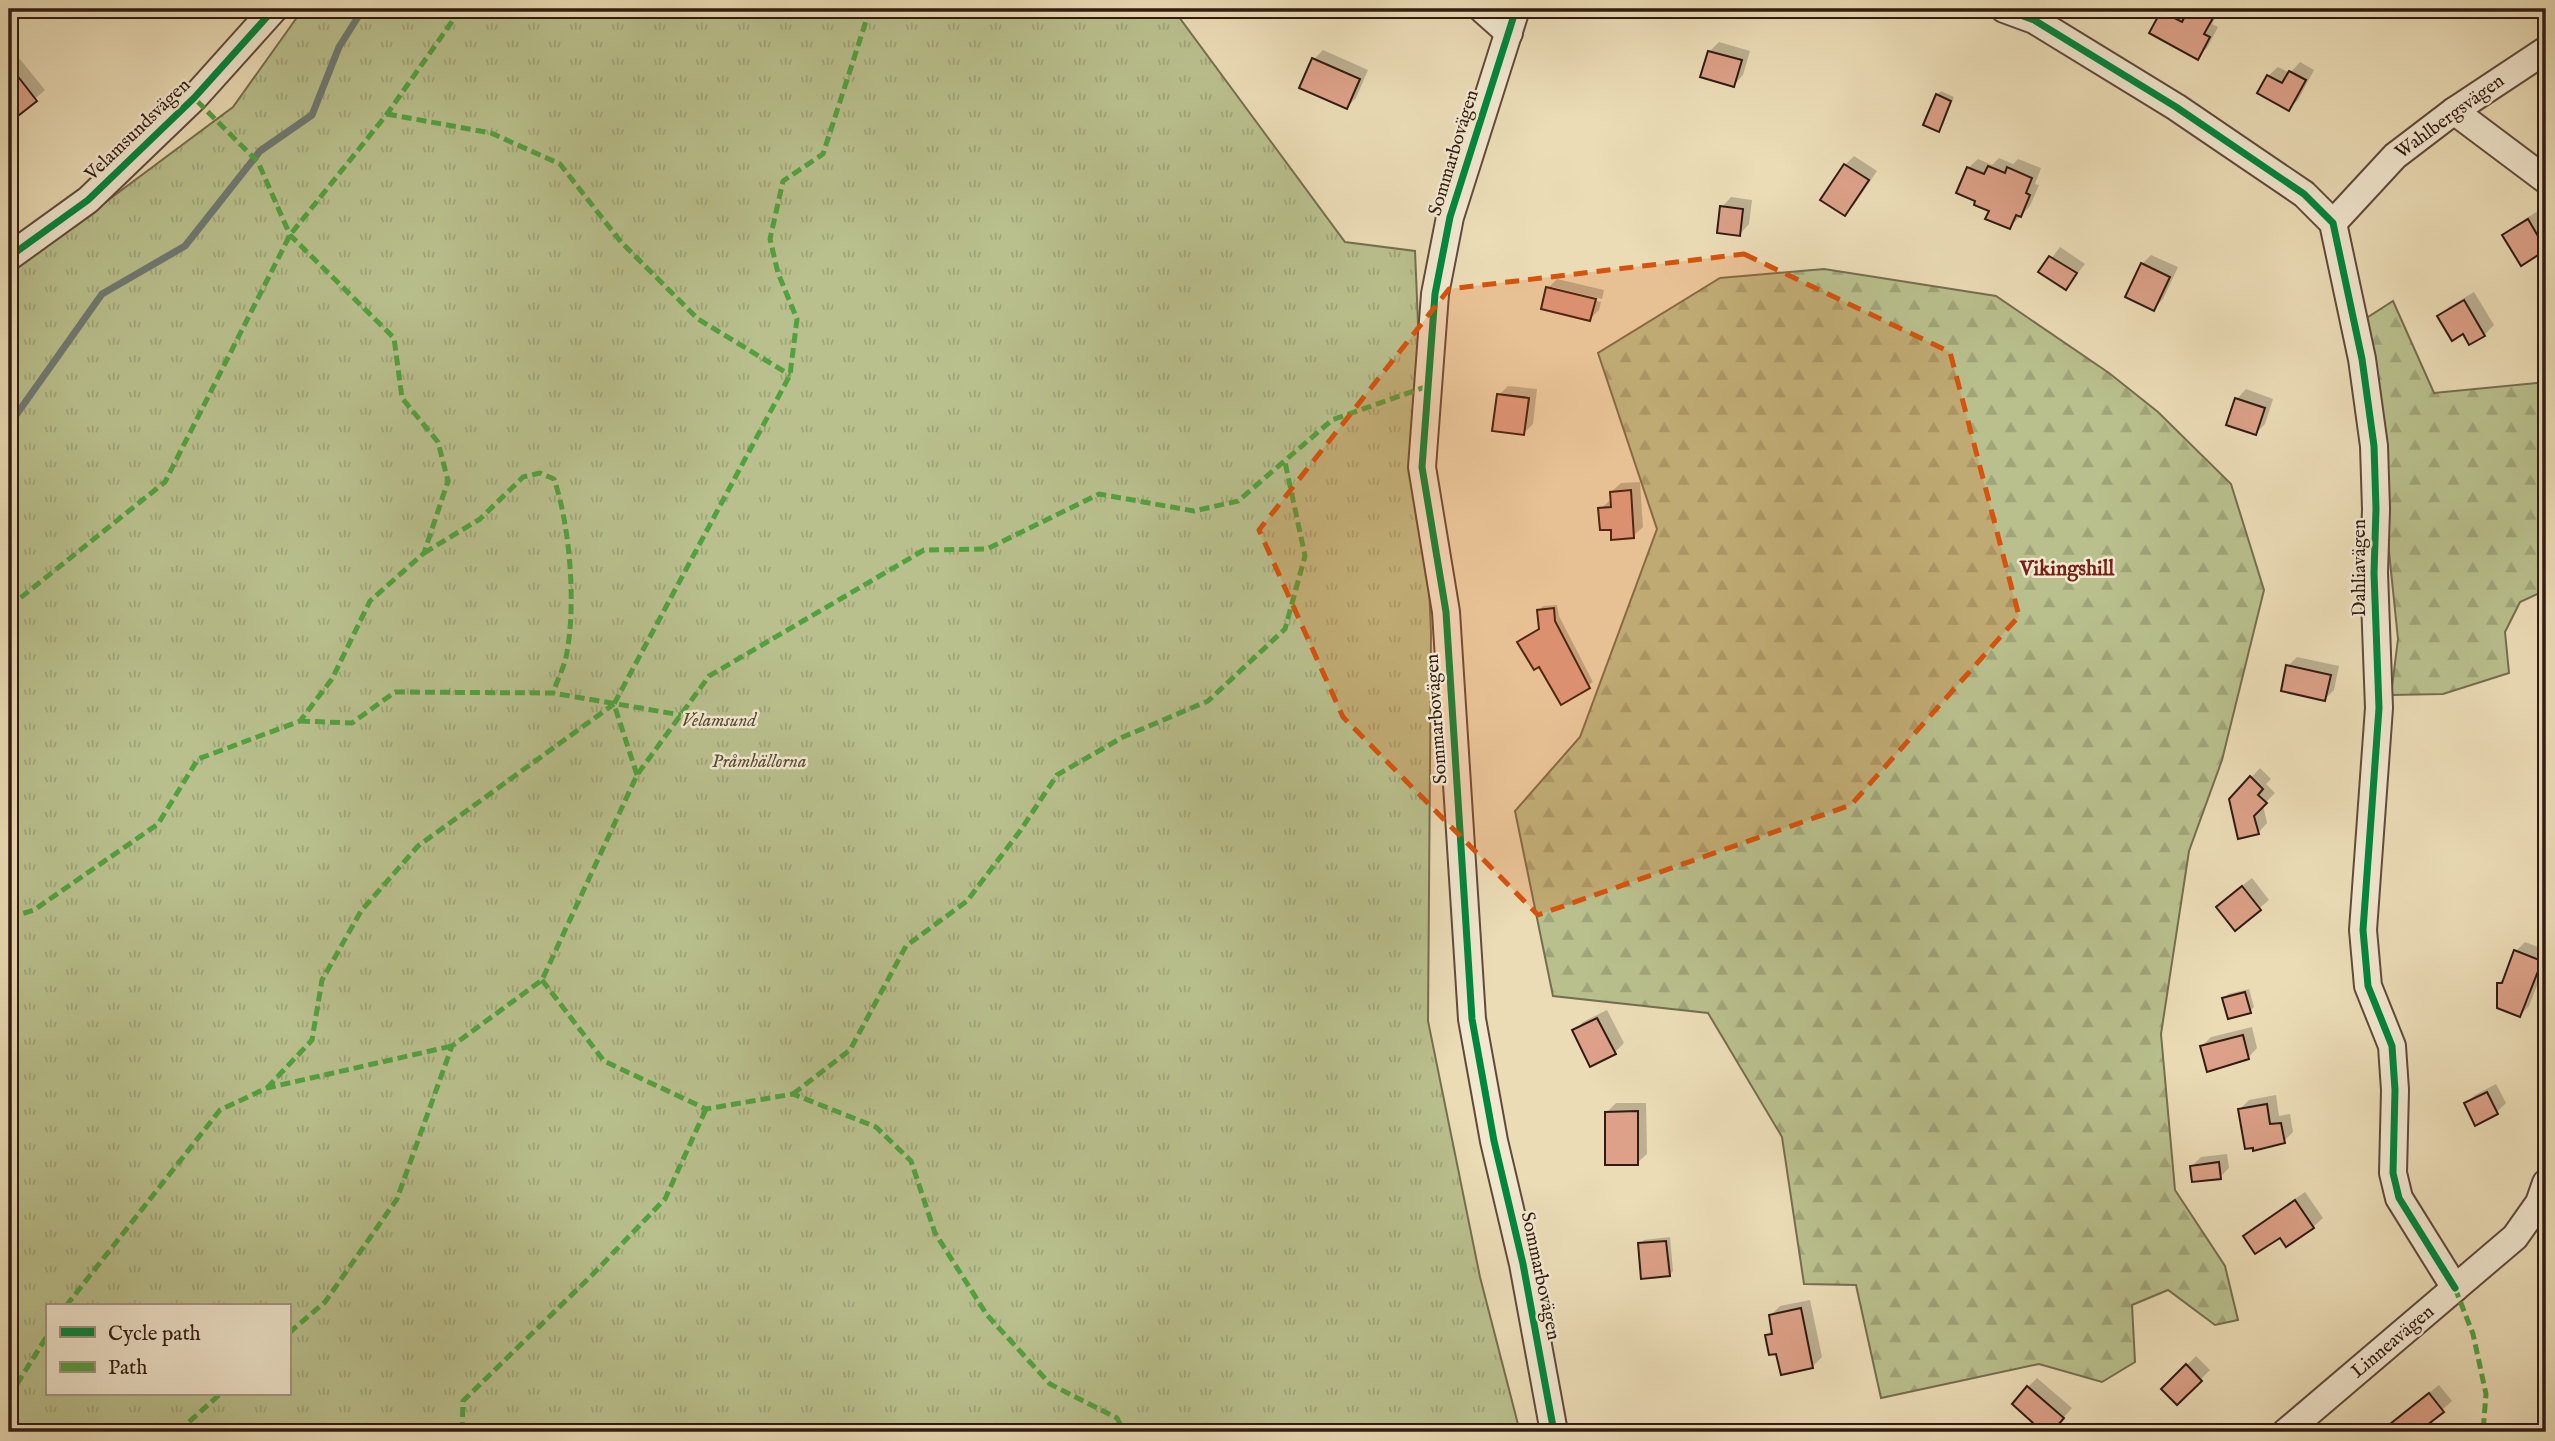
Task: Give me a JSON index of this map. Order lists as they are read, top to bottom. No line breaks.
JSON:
{"streets":{"street":["Wahlbergsvägen","Velamsundsvägen","Sommarbovägen","Dahliavägen","Linneavägen"]},"crossings":[["Wahlbergsvägen","Dahliavägen"],["Dahliavägen","Linneavägen"]],"districts":["Vikingshill"],"parks":["Velamsund","Pråmhällorna"],"legend":["Cycle path","Path"]}
